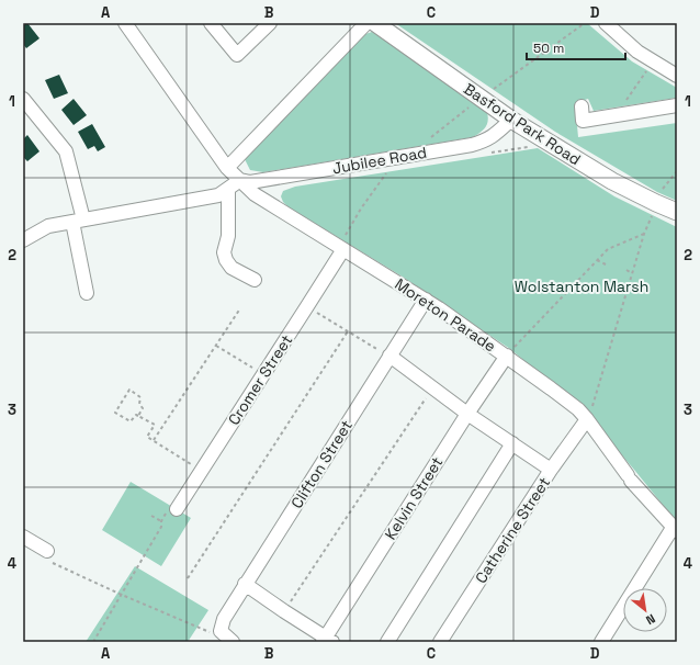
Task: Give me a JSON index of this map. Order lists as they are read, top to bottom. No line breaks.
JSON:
{"streets":{"main road":["Basford Park Road"],"street":["Jubilee Road","Moreton Parade","Cromer Street","Clifton Street","Kelvin Street","Catherine Street"]},"crossings":[["Basford Park Road","Jubilee Road"],["Jubilee Road","Moreton Parade"],["Moreton Parade","Cromer Street"],["Moreton Parade","Clifton Street"],["Moreton Parade","Kelvin Street"],["Moreton Parade","Catherine Street"]],"parks":["Wolstanton Marsh"],"scale_bar":"50 m","north":"bottom right","grid":{"columns":["A","B","C","D"],"rows":["1","2","3","4"]}}
